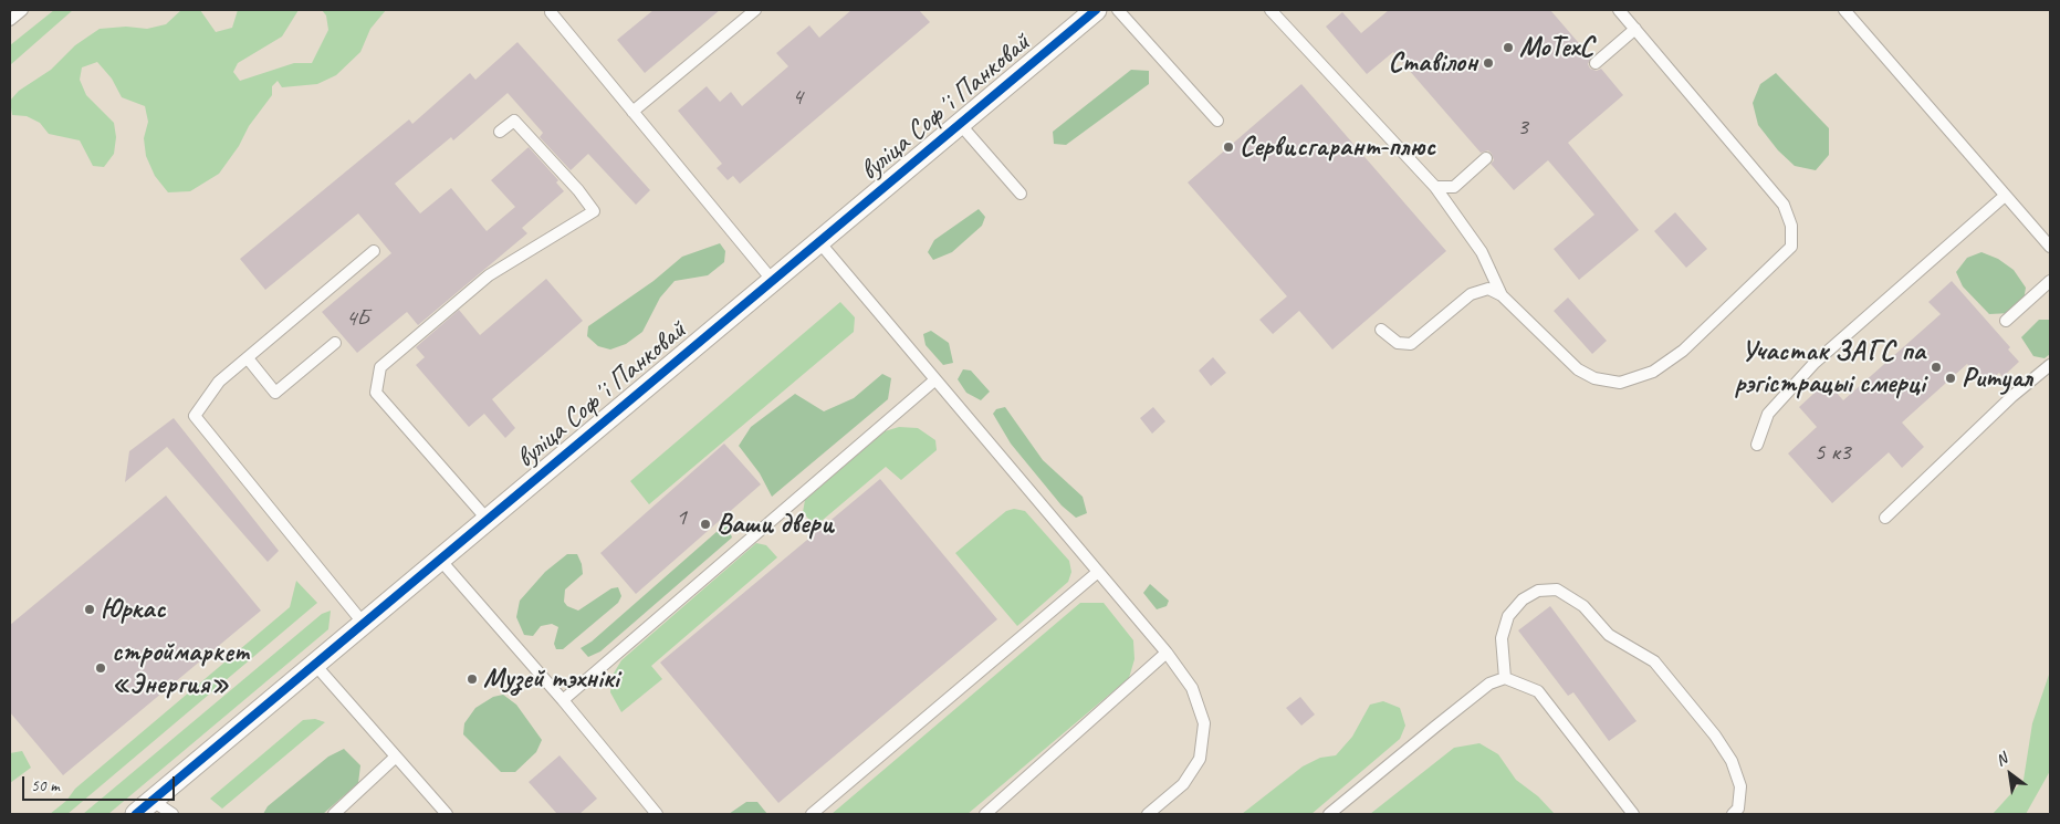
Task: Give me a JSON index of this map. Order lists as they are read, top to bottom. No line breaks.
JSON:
{"streets":{"street":["вуліца Софʼі Панковай"]},"places":["MoTexC","Ставілон","Сервисгарант-плюс","Участак ЗАГС па рэгістрацыі смерці","Ритуал","Ваши двери","Юркас","строймаркет «Энергия»","Музей тэхнікі"],"house_numbers":["4","3","4Б","5 к3","1"],"scale_bar":"50 m","north":"top left"}
